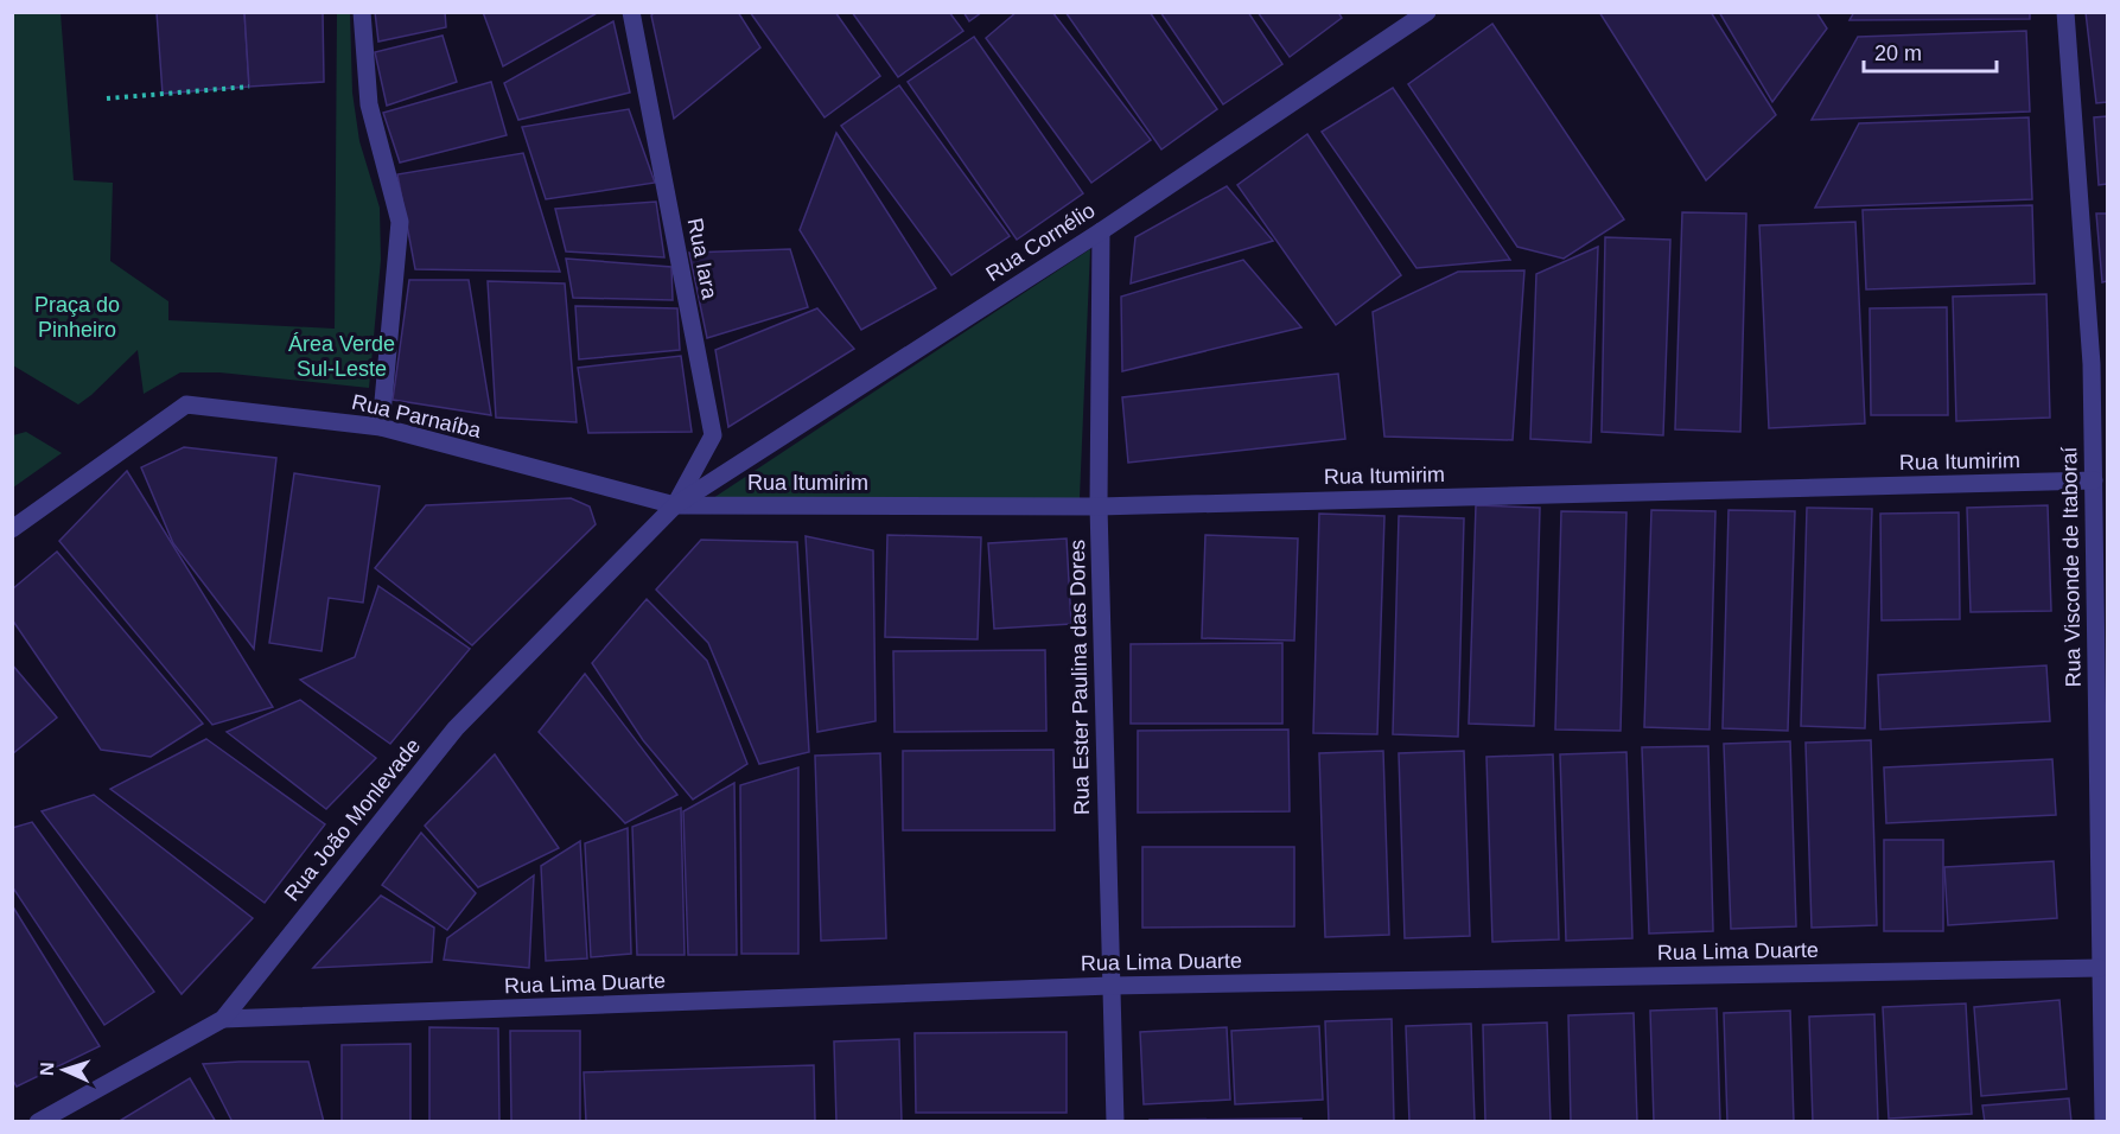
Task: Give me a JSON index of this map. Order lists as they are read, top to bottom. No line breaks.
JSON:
{"streets":{"street":["Rua Cornélio","Rua Iara","Rua Parnaíba","Rua Itumirim","Rua Visconde de Itaboraí","Rua Ester Paulina das Dores","Rua João Monlevade","Rua Lima Duarte"]},"crossings":[["Rua Cornélio","Rua Iara"],["Rua Cornélio","Rua Parnaíba"],["Rua Cornélio","Rua Itumirim"],["Rua Cornélio","Rua Ester Paulina das Dores"],["Rua Cornélio","Rua João Monlevade"],["Rua Iara","Rua Parnaíba"],["Rua Iara","Rua Itumirim"],["Rua Iara","Rua João Monlevade"],["Rua Parnaíba","Rua Itumirim"],["Rua Parnaíba","Rua João Monlevade"],["Rua Itumirim","Rua Visconde de Itaboraí"],["Rua Itumirim","Rua Ester Paulina das Dores"],["Rua Itumirim","Rua João Monlevade"],["Rua Visconde de Itaboraí","Rua Lima Duarte"],["Rua Ester Paulina das Dores","Rua Lima Duarte"],["Rua João Monlevade","Rua Lima Duarte"]],"parks":["Praça do Pinheiro","Área Verde Sul-Leste"],"scale_bar":"20 m","north":"left"}
